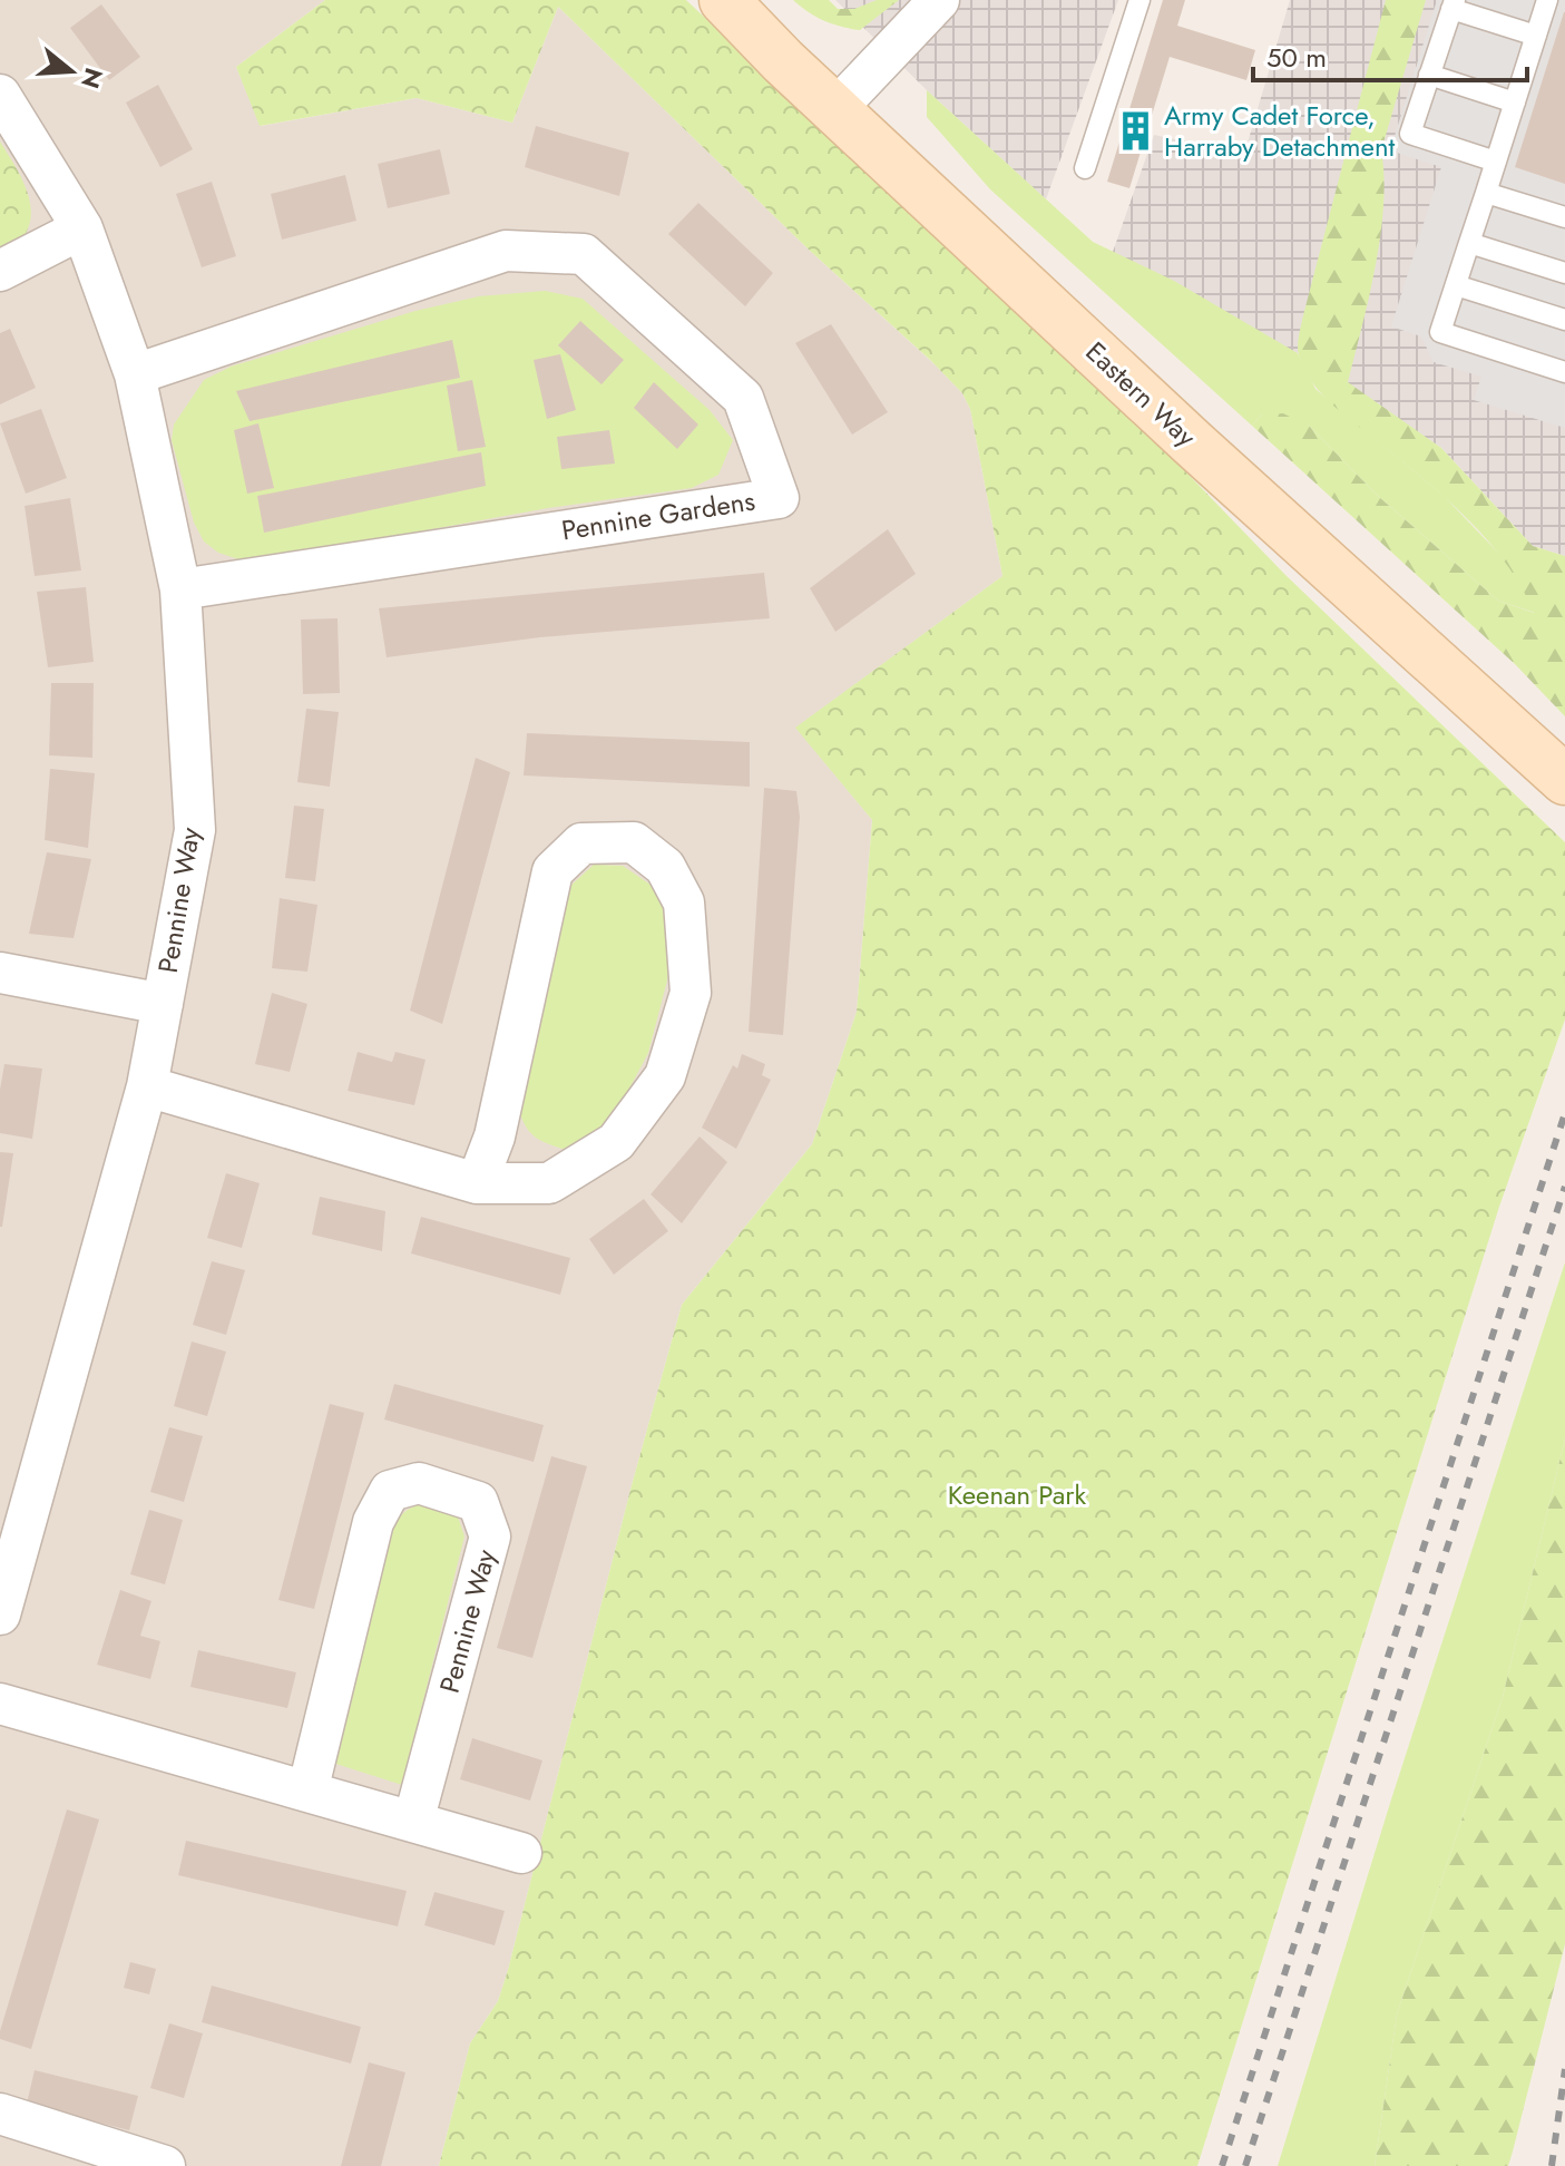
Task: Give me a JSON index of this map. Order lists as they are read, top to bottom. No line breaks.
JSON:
{"streets":{"street":["Eastern Way","Pennine Gardens","Pennine Way"]},"crossings":[["Pennine Gardens","Pennine Way"]],"parks":["Keenan Park"],"places":{"building":["Army Cadet Force, Harraby Detachment"]},"scale_bar":"50 m","north":"right"}
